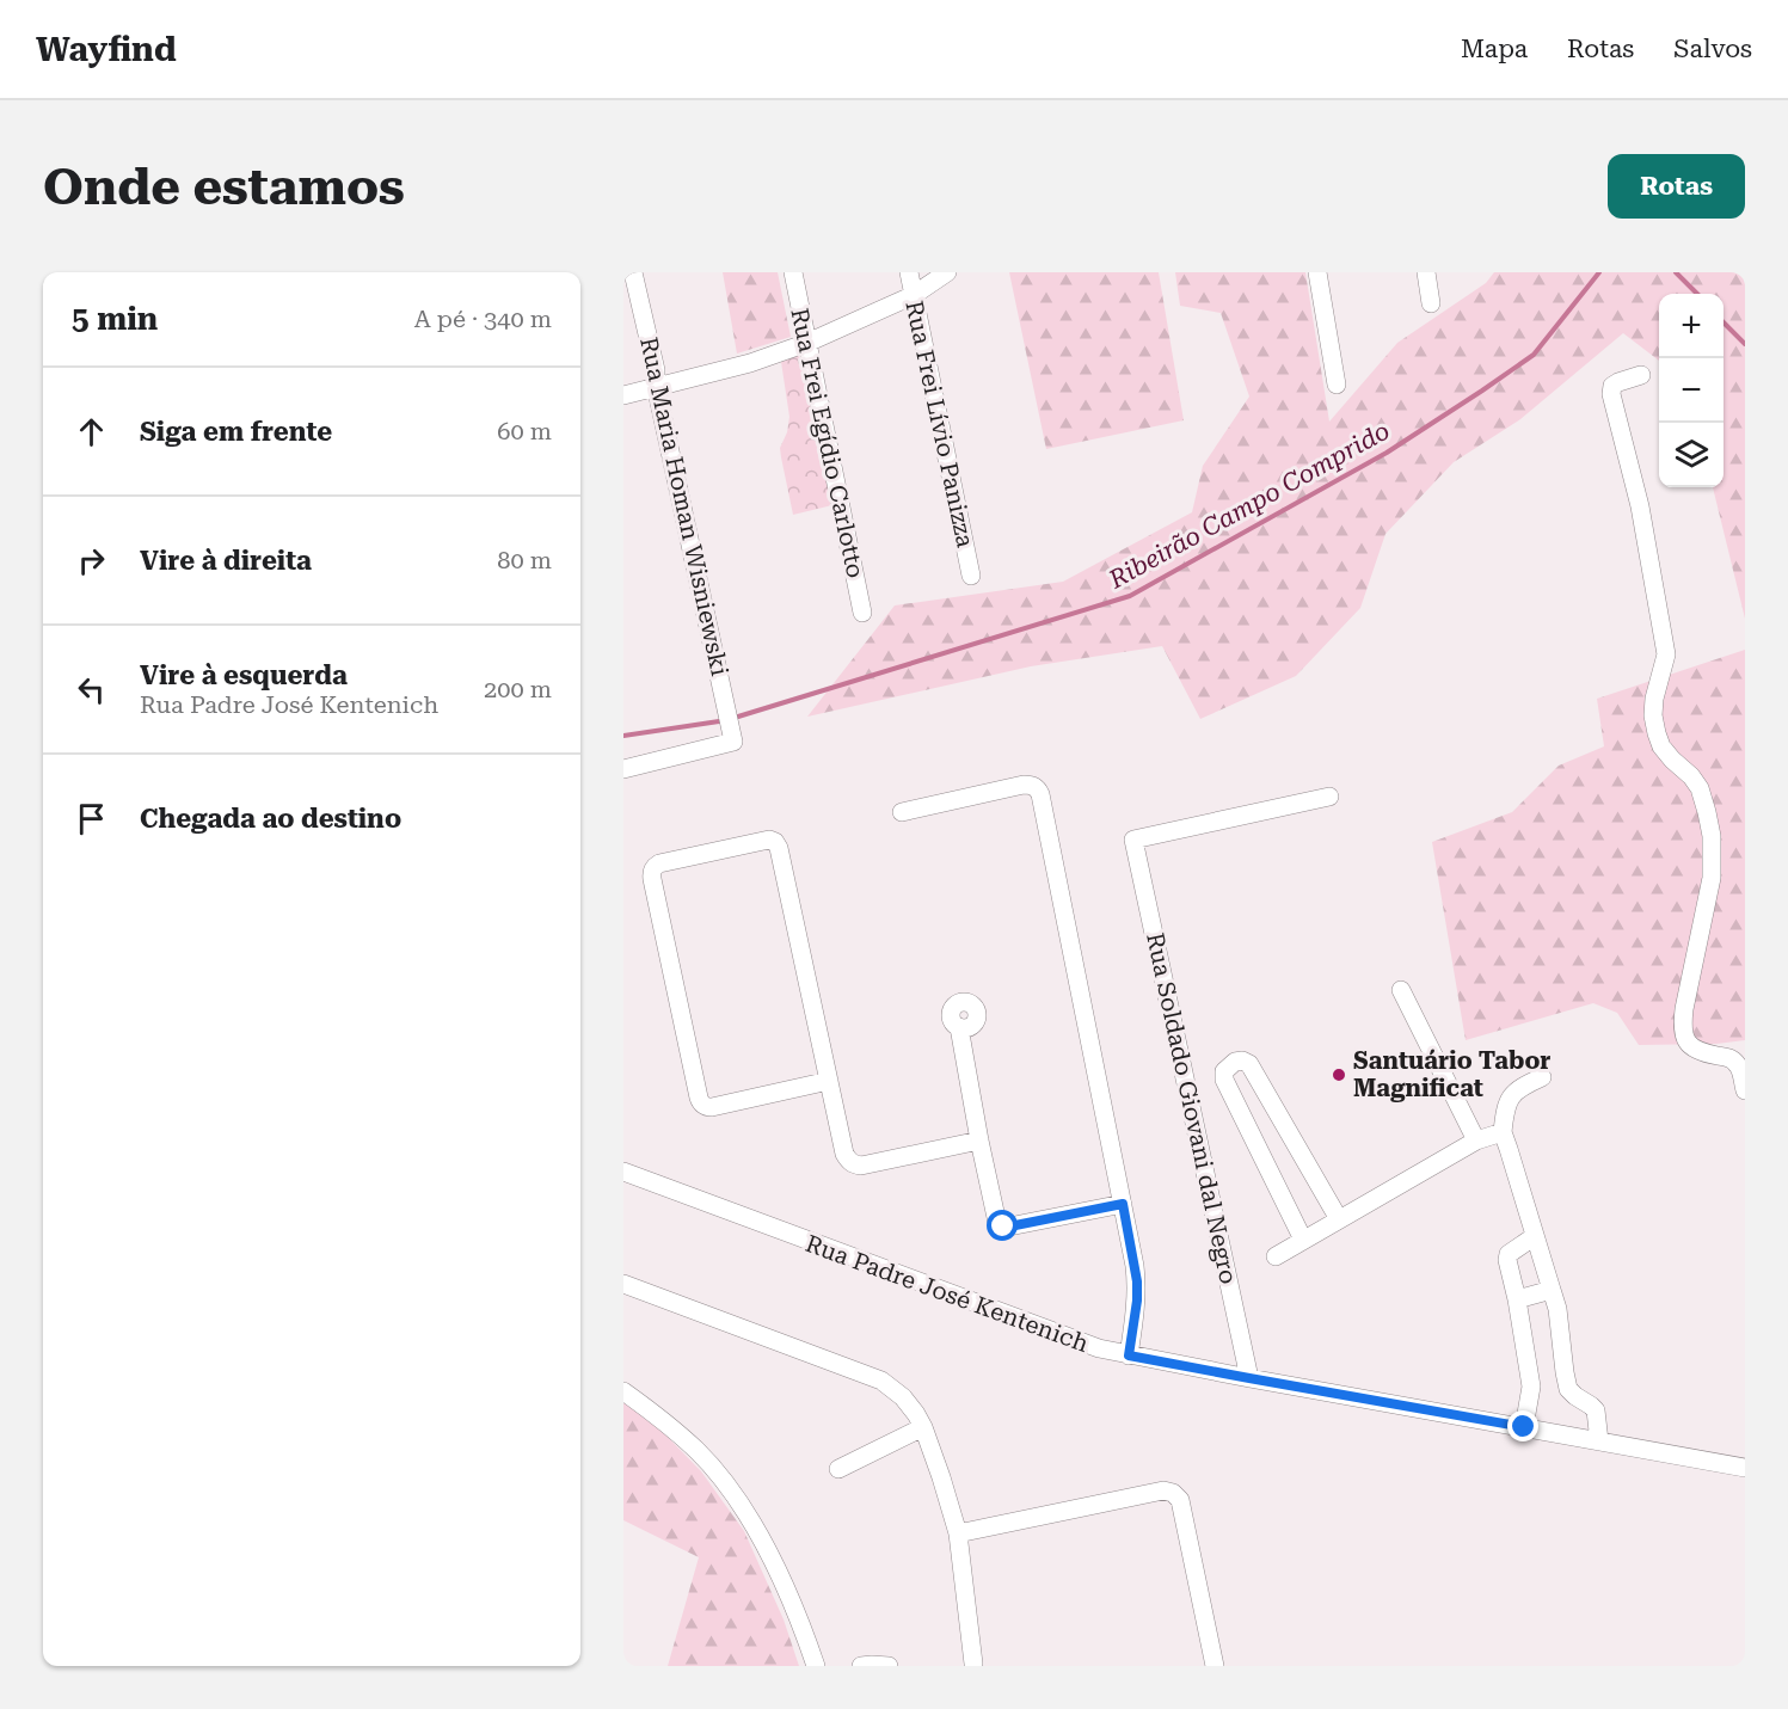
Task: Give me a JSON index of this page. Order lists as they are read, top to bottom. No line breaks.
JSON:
{"streets":{"street":["Rua Frei Lívio Panizza","Rua Frei Egídio Carlotto","Rua Maria Homan Wisniewski","Rua Soldado Giovani dal Negro","Rua Padre José Kentenich"]},"crossings":[["Rua Soldado Giovani dal Negro","Rua Padre José Kentenich"]],"water":["Ribeirão Campo Comprido"],"places":["Santuário Tabor Magnificat"],"page":{"header":"Wayfind","nav":["Mapa","Rotas","Salvos"],"buttons":"Rotas","title":"Onde estamos","heading":["5 min","A pé · 340 m"],"map_buttons":["+","−"],"list":[["Siga em frente","60 m"],["Vire à direita","80 m"],["Vire à esquerda","Rua Padre José Kentenich","200 m"],"Chegada ao destino"]}}
